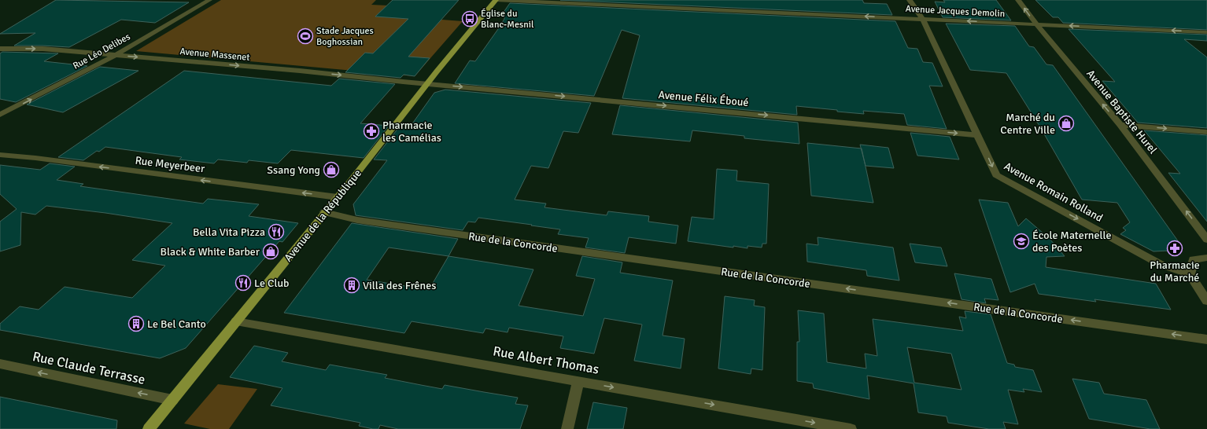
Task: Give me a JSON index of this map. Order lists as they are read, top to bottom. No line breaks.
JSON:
{"streets":{"main road":["Avenue de la République"],"street":["Avenue Jacques Demolin","Rue Léo Delibes","Avenue Massenet","Avenue Félix Éboué","Avenue Baptiste Hurel","Rue Meyerbeer","Avenue Romain Rolland","Rue de la Concorde","Rue Albert Thomas","Rue Claude Terrasse"]},"crossings":[["Avenue Jacques Demolin","Avenue Baptiste Hurel"],["Avenue Jacques Demolin","Avenue Romain Rolland"],["Avenue Jacques Demolin","Avenue de la République"],["Rue Léo Delibes","Avenue Massenet"],["Avenue Massenet","Avenue Félix Éboué"],["Avenue Massenet","Avenue de la République"],["Avenue Félix Éboué","Avenue Romain Rolland"],["Avenue Félix Éboué","Avenue de la République"],["Rue Meyerbeer","Avenue de la République"],["Avenue de la République","Rue de la Concorde"],["Avenue de la République","Rue Albert Thomas"],["Avenue de la République","Rue Claude Terrasse"]],"one_way":["Avenue Jacques Demolin","Rue Léo Delibes","Avenue Massenet","Avenue Félix Éboué","Avenue Baptiste Hurel","Rue Meyerbeer","Avenue Romain Rolland","Rue de la Concorde","Rue Albert Thomas","Rue Claude Terrasse"],"places":{"bus stop":["Église du Blanc-Mesnil"],"sports":["Stade Jacques Boghossian"],"shop":["Marché du Centre Ville","Ssang Yong","Black & White Barber"],"pharmacy":["Pharmacie les Camélias","Pharmacie du Marché"],"restaurant":["Bella Vita Pizza","Le Club"],"school or university":["École Maternelle des Poètes"],"building":["Villa des Frênes","Le Bel Canto"]}}
